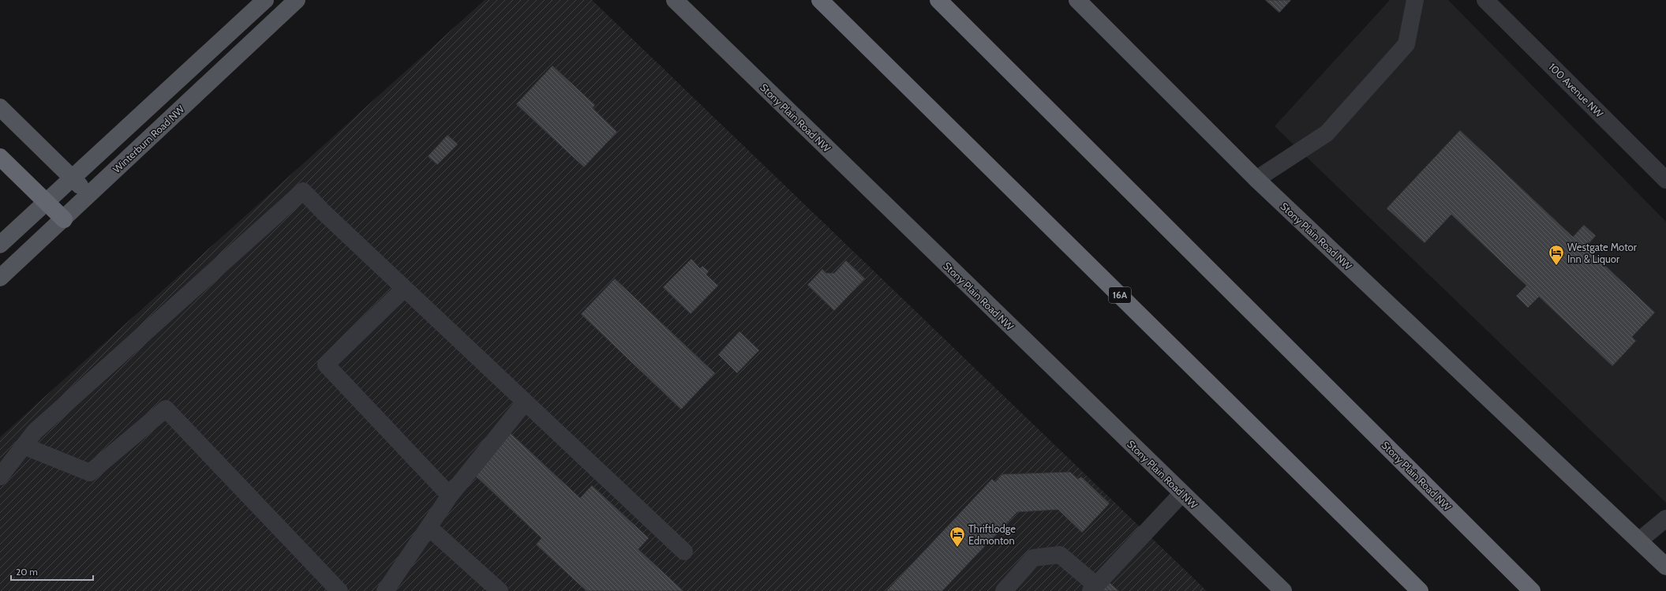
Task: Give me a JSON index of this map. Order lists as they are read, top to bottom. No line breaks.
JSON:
{"streets":{"highway":["Stony Plain Road NW","16A"],"main road":["Winterburn Road NW"],"street":["100 Avenue NW"]},"places":{"hotel":["Westgate Motor Inn & Liquor","Thriftlodge Edmonton"]},"scale_bar":"20 m"}
